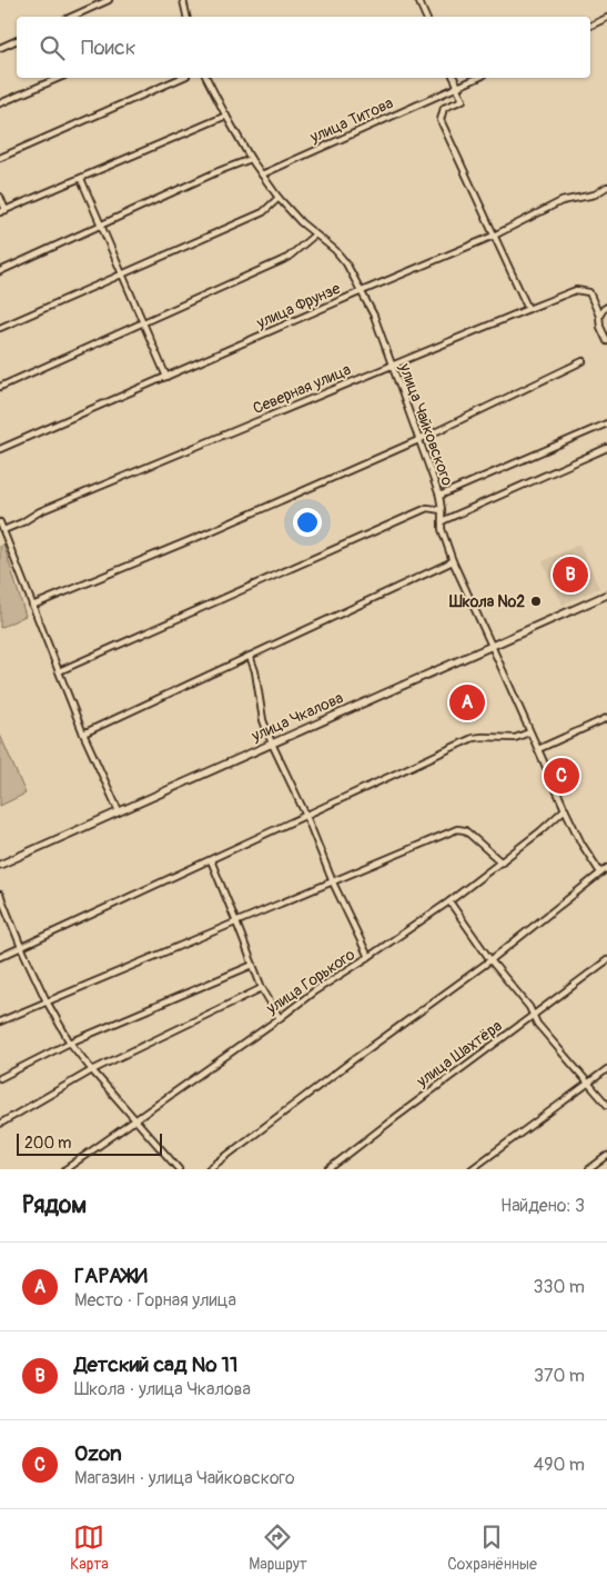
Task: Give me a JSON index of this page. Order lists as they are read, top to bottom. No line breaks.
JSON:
{"streets":{"main road":["улица Чкалова"],"street":["улица Титова","улица Фрунзе","Северная улица","улица Чайковского","улица Горького","улица Шахтёра"]},"crossings":[["улица Титова","улица Чайковского"],["улица Фрунзе","улица Чайковского"],["Северная улица","улица Чайковского"],["улица Чайковского","улица Чкалова"],["улица Чайковского","улица Горького"]],"places":["Школа №2"],"scale_bar":"200 m","page":{"search":"Поиск","pins":["B","A","C"],"scale":"200 m","heading":["Рядом","Найдено: 3"],"list":[{"mark":"A","name":"ГАРАЖИ","note":"Место · Горная улица","value":"330 m"},{"mark":"B","name":"Детский сад № 11","note":"Школа · улица Чкалова","value":"370 m"},{"mark":"C","name":"Ozon","note":"Магазин · улица Чайковского","value":"490 m"}],"nav":["Карта","Маршрут","Сохранённые"]}}
